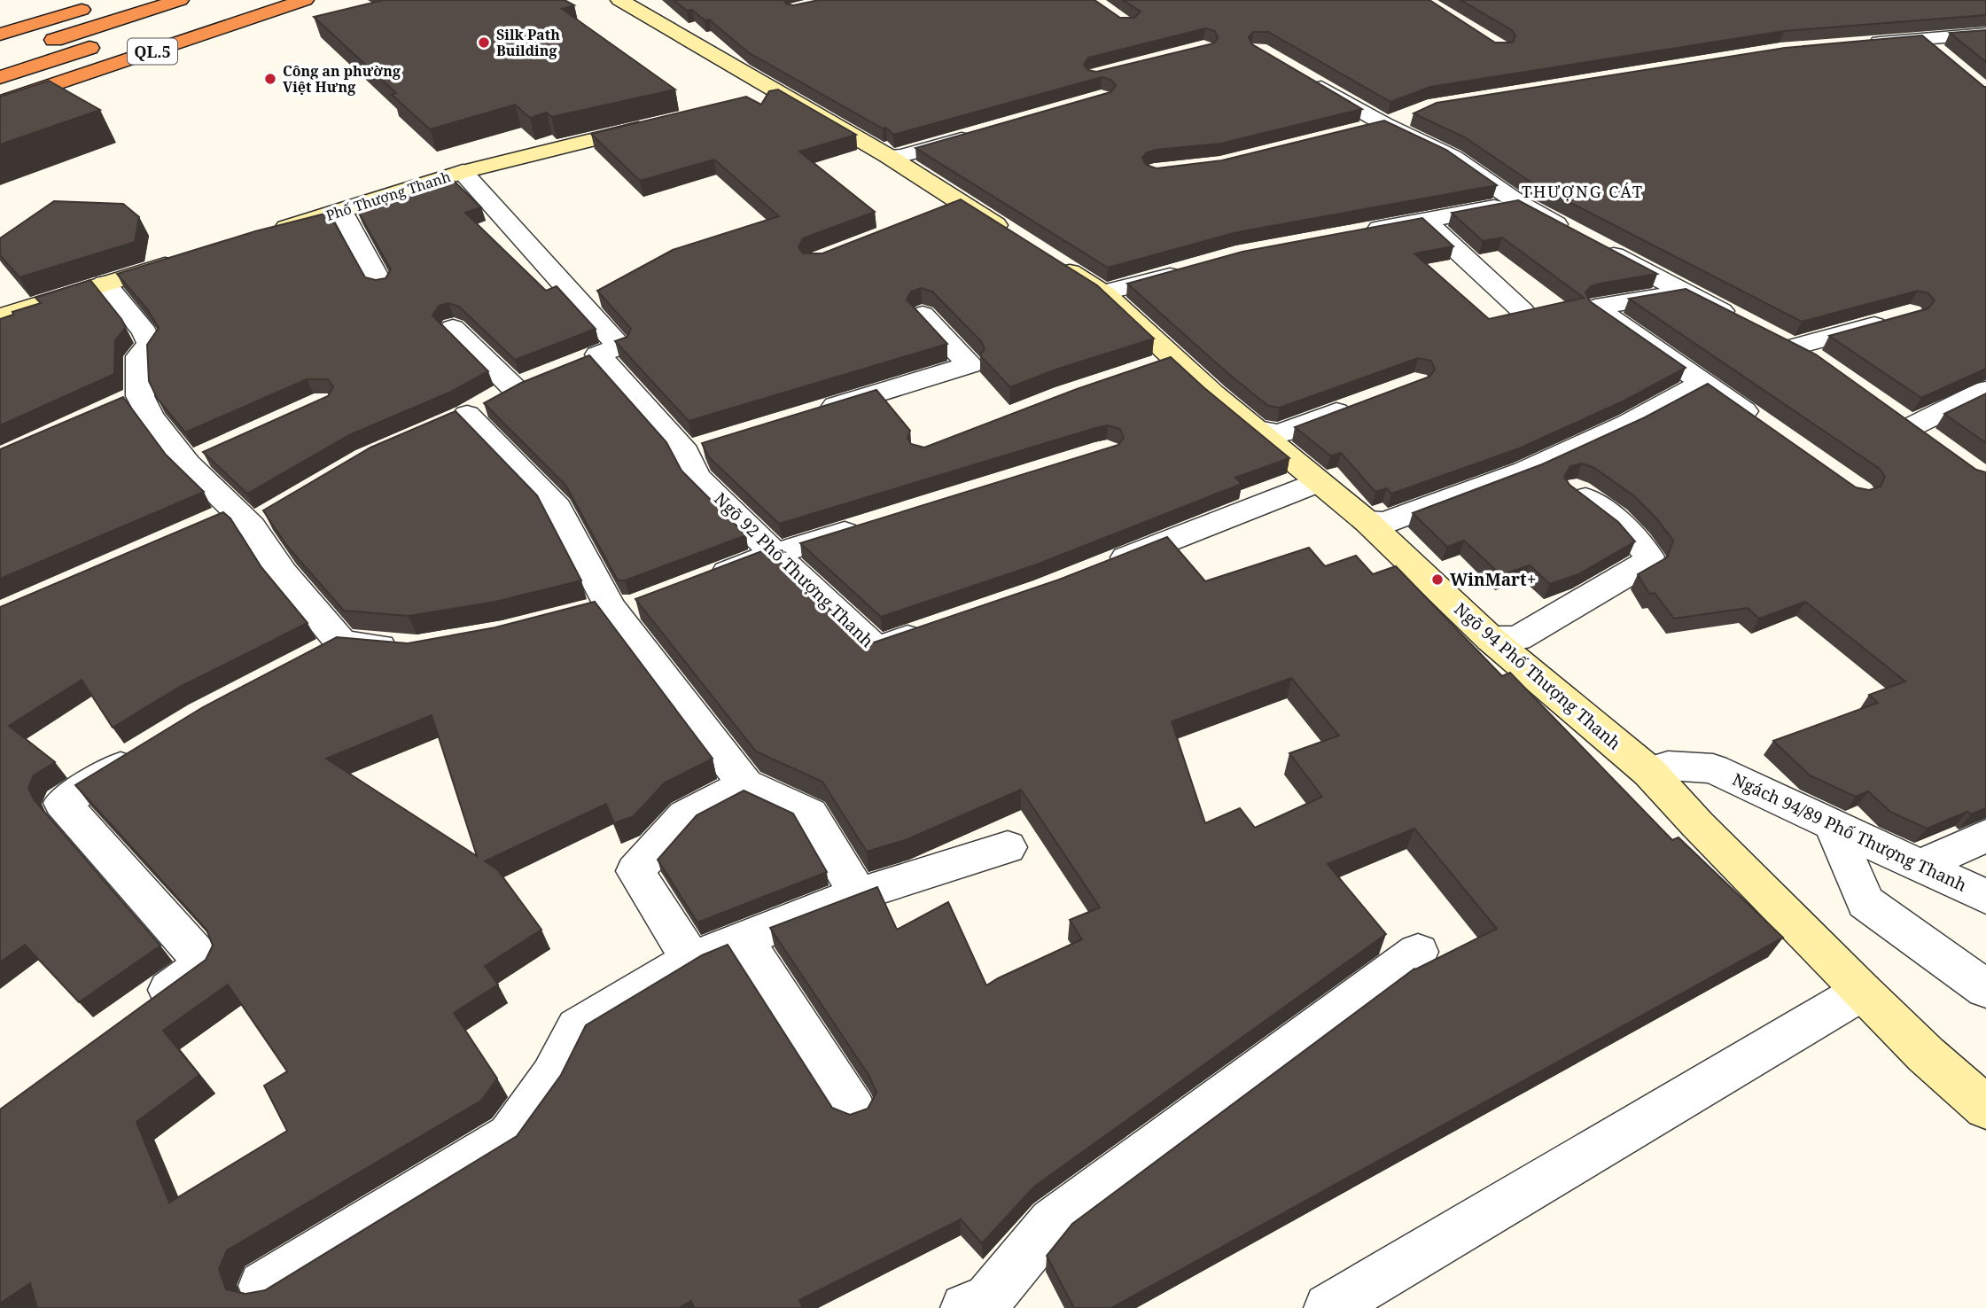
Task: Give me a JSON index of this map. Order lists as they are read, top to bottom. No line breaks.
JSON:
{"streets":{"highway":["QL.5"],"street":["Phố Thượng Thanh","Ngõ 92 Phố Thượng Thanh","Ngõ 94 Phố Thượng Thanh","Ngách 94/89 Phố Thượng Thanh"]},"crossings":[["Phố Thượng Thanh","Ngõ 92 Phố Thượng Thanh"],["Ngõ 94 Phố Thượng Thanh","Ngách 94/89 Phố Thượng Thanh"]],"districts":["THƯỢNG CÁT"],"places":["Silk Path Building","Công an phường Việt Hưng","WinMart+"]}
